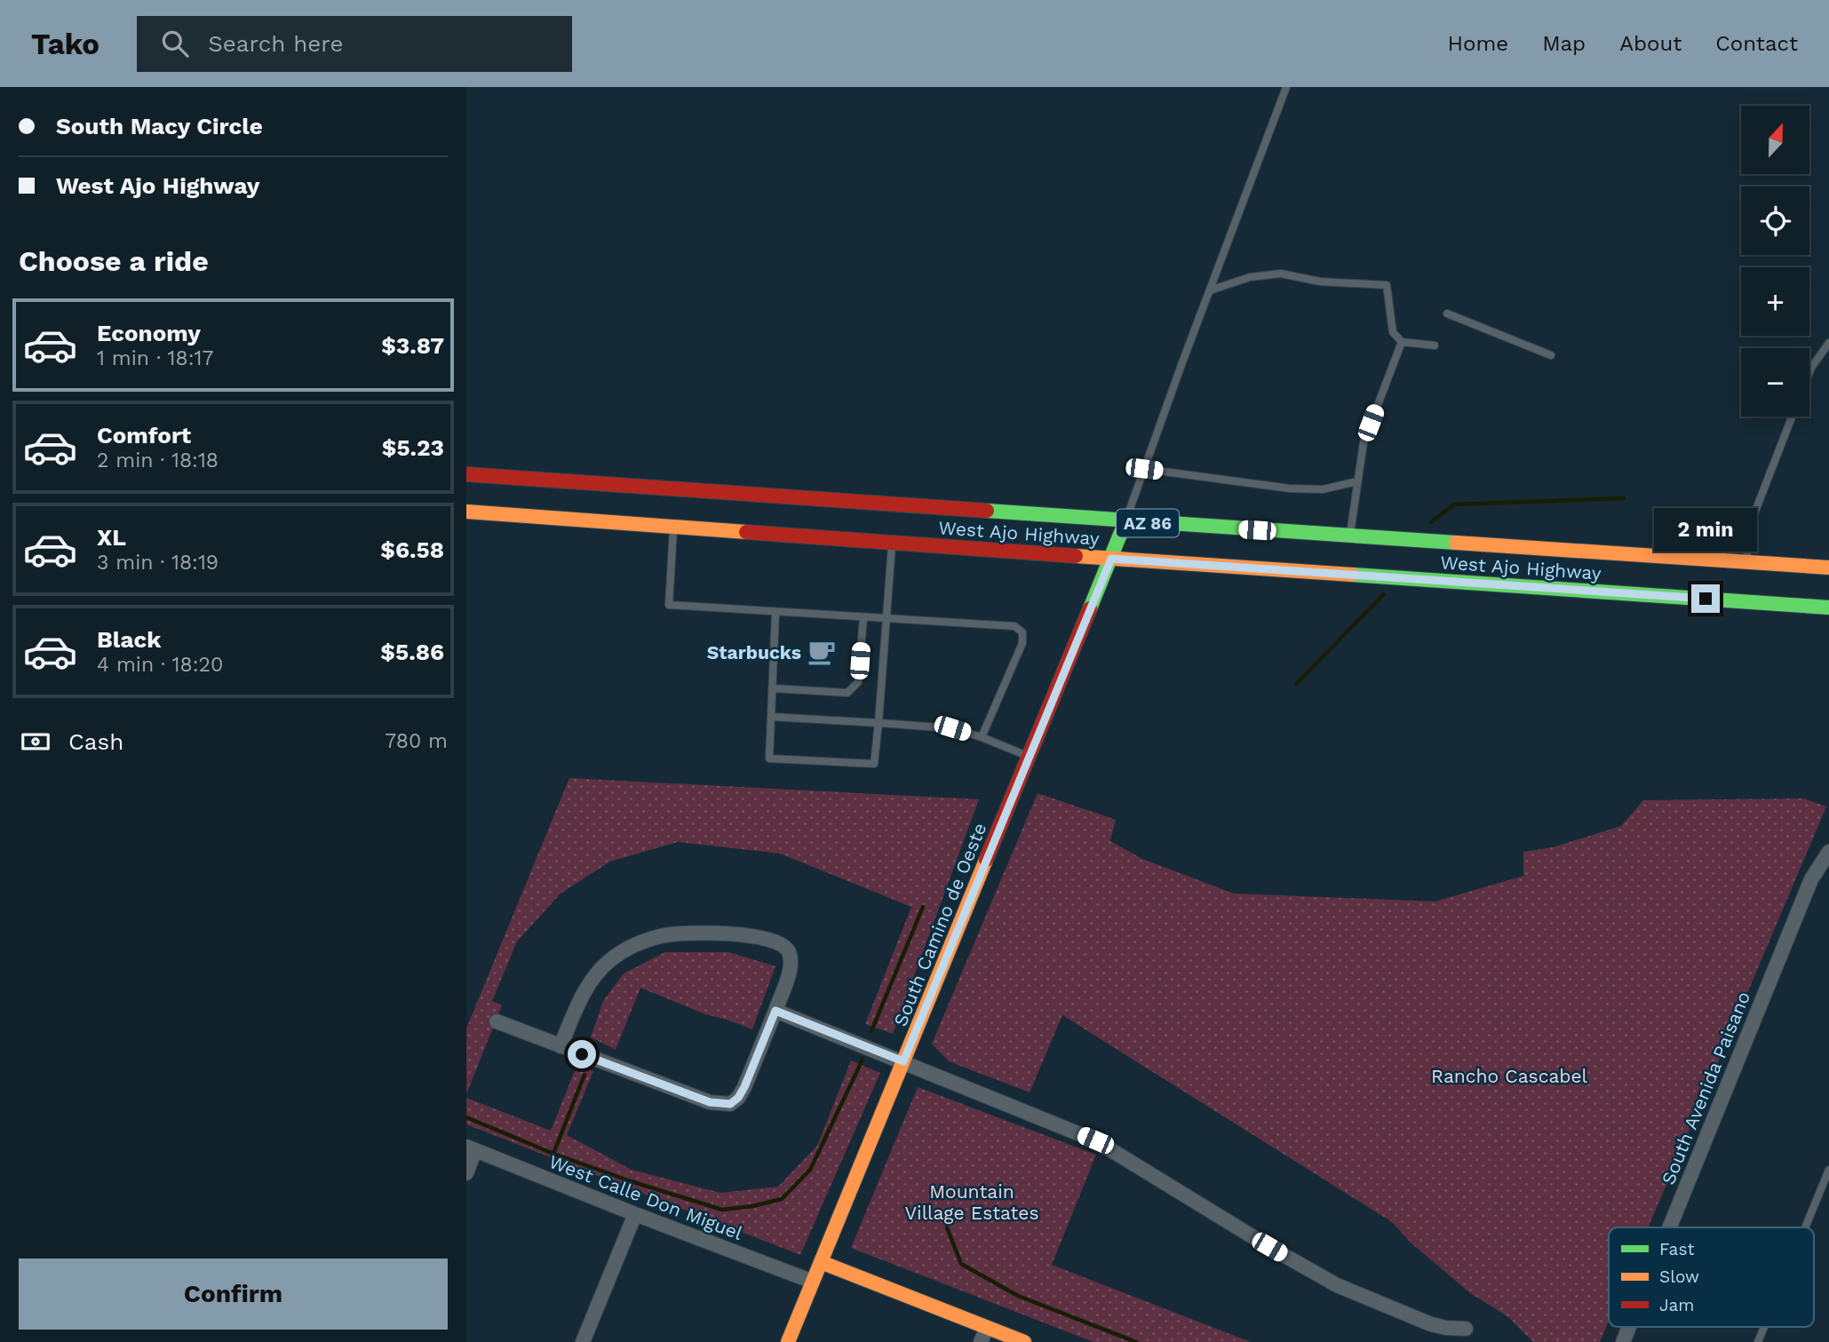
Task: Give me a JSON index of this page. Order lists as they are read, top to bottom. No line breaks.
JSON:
{"streets":{"main road":["AZ 86","West Ajo Highway","South Camino de Oeste"],"street":["South Avenida Paisano","West Calle Don Miguel"]},"crossings":[["West Ajo Highway","South Camino de Oeste"],["South Camino de Oeste","West Calle Don Miguel"]],"parks":["Rancho Cascabel","Mountain Village Estates"],"places":{"cafe":["Starbucks"]},"legend":["Fast","Slow","Jam"],"north":"top","page":{"header":"Tako","search":"Search here","nav":["Home","Map","About","Contact"],"banner":["South Macy Circle","West Ajo Highway"],"map_buttons":["+","−"],"heading":"Choose a ride","list":[{"name":"Economy","note":"1 min · 18:17","value":"$3.87"},{"name":"Comfort","note":"2 min · 18:18","value":"$5.23"},{"name":"XL","note":"3 min · 18:19","value":"$6.58"},{"name":"Black","note":"4 min · 18:20","value":"$5.86"}],"bubble":"2 min","pay":["Cash","780 m"],"buttons":"Confirm"}}
